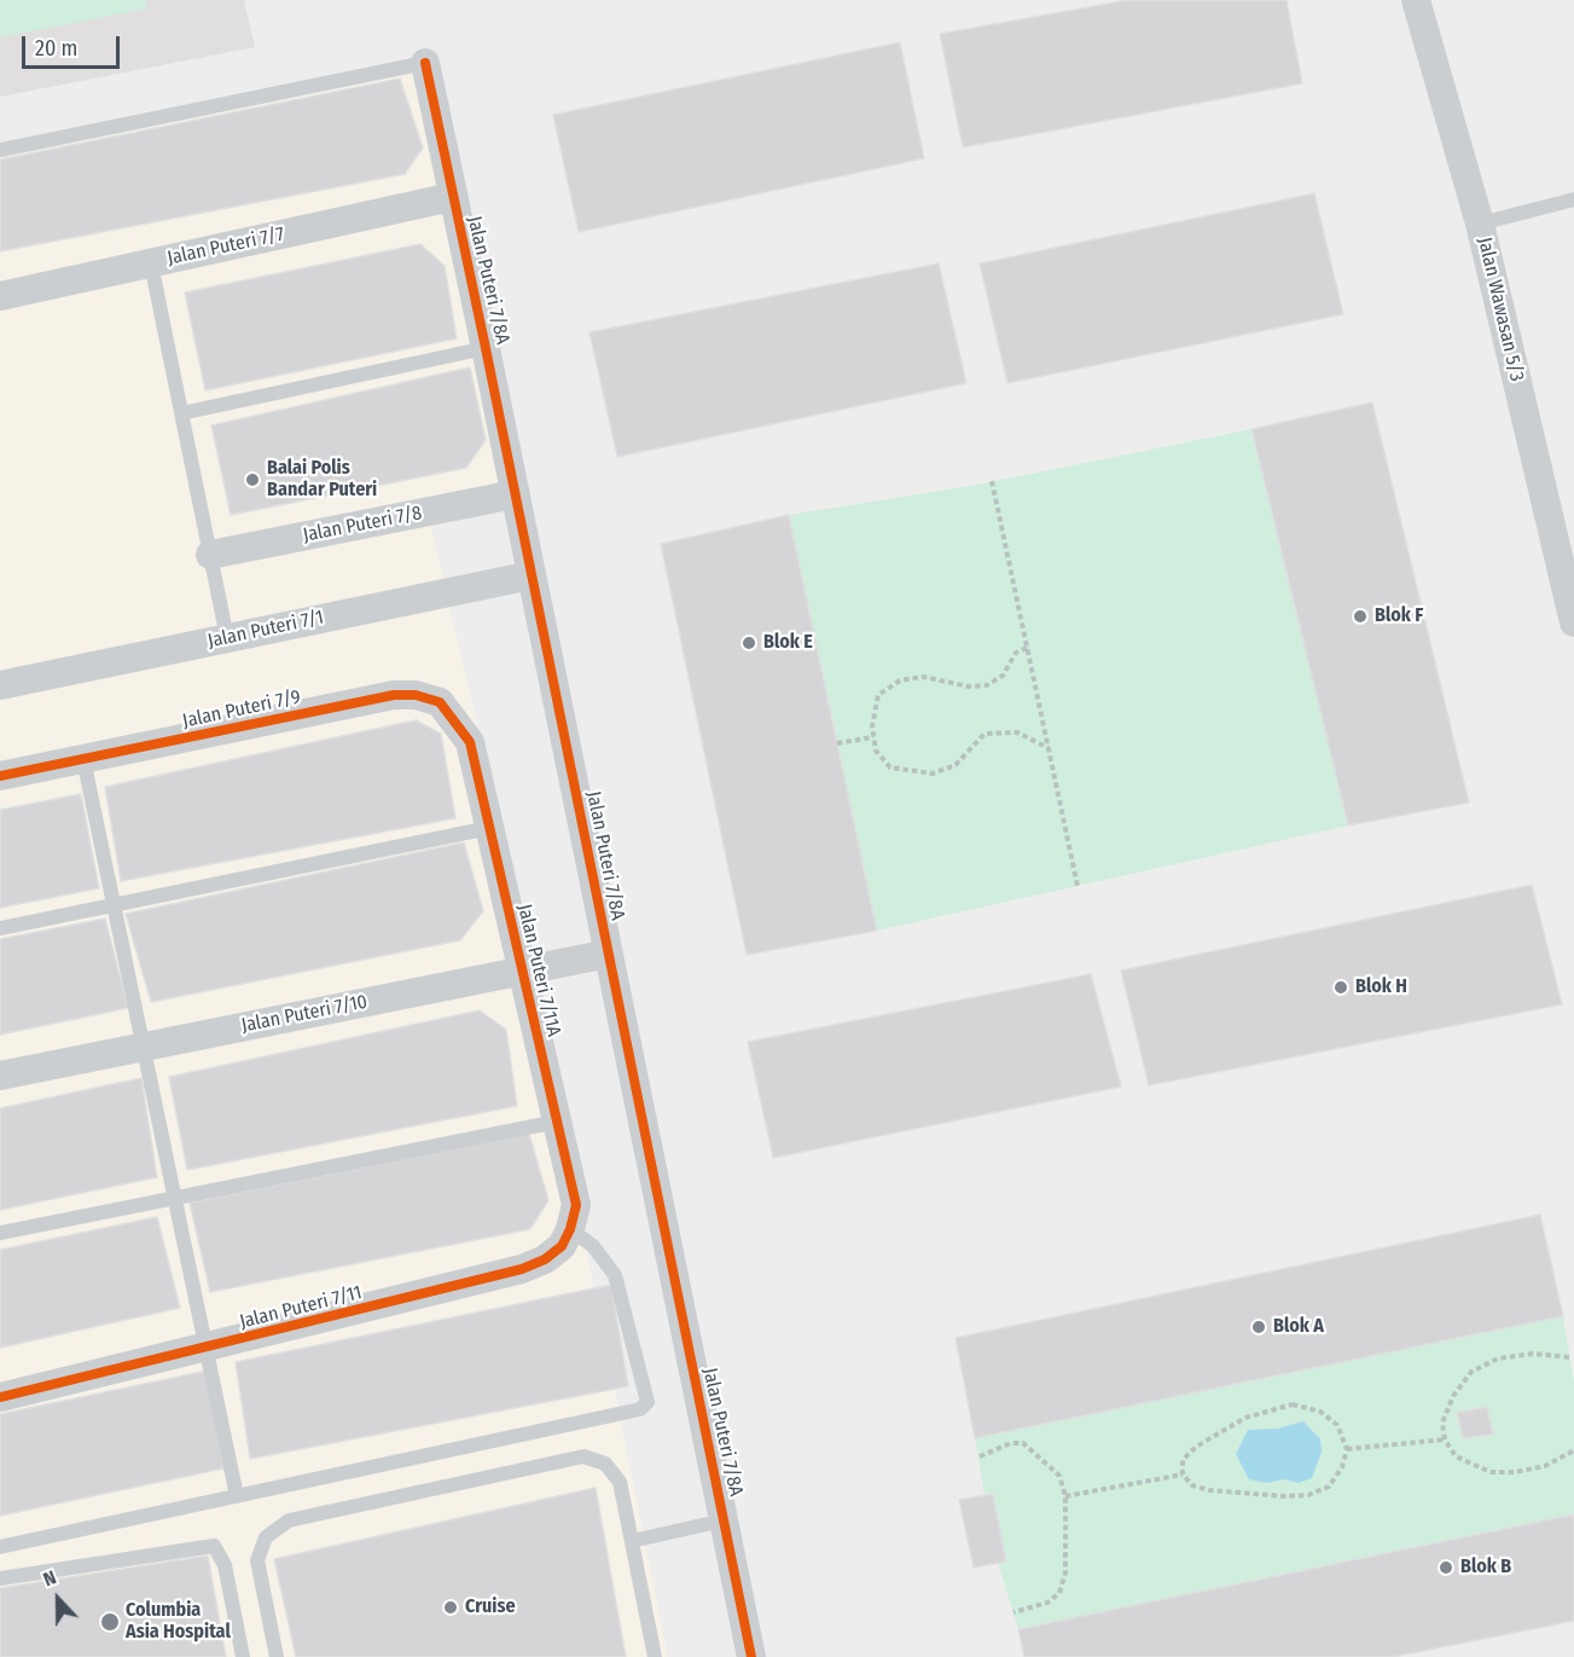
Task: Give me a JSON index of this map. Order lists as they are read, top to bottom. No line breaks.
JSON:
{"streets":{"street":["Jalan Puteri 7/7","Jalan Puteri 7/8A","Jalan Wawasan 5/3","Jalan Puteri 7/8","Jalan Puteri 7/1","Jalan Puteri 7/9","Jalan Puteri 7/11A","Jalan Puteri 7/10","Jalan Puteri 7/11"]},"crossings":[["Jalan Puteri 7/7","Jalan Puteri 7/8A"],["Jalan Puteri 7/8A","Jalan Puteri 7/8"],["Jalan Puteri 7/8A","Jalan Puteri 7/1"],["Jalan Puteri 7/8A","Jalan Puteri 7/10"],["Jalan Puteri 7/9","Jalan Puteri 7/11A"],["Jalan Puteri 7/11A","Jalan Puteri 7/10"],["Jalan Puteri 7/11A","Jalan Puteri 7/11"]],"places":["Balai Polis Bandar Puteri","Blok F","Blok E","Blok H","Blok A","Blok B","Cruise","Columbia Asia Hospital"],"scale_bar":"20 m","north":"top"}
